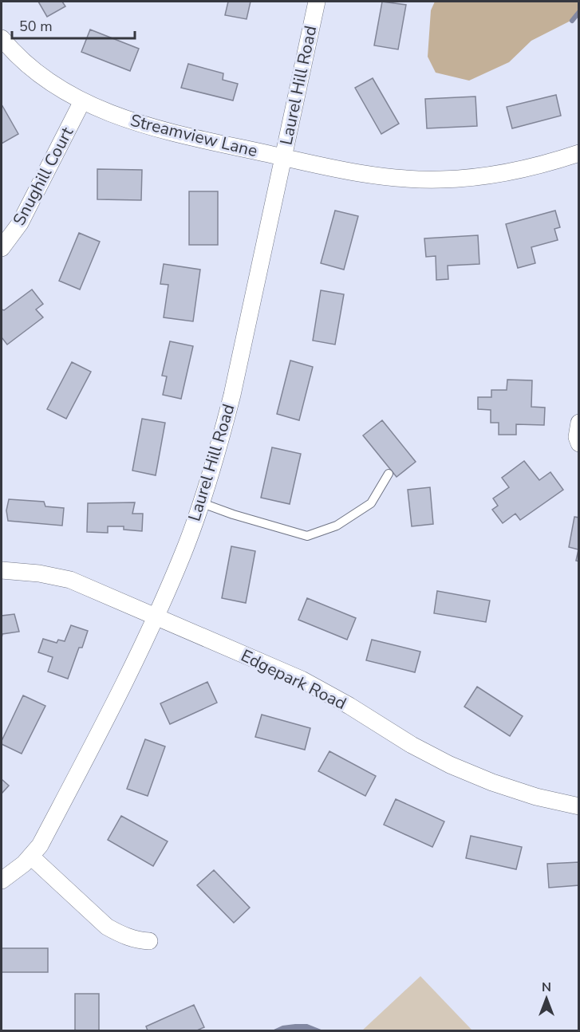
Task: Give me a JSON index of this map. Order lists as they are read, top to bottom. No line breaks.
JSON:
{"streets":{"street":["Laurel Hill Road","Streamview Lane","Snughill Court","Edgepark Road"]},"crossings":[["Laurel Hill Road","Streamview Lane"],["Laurel Hill Road","Edgepark Road"],["Streamview Lane","Snughill Court"]],"scale_bar":"50 m","north":"top"}
